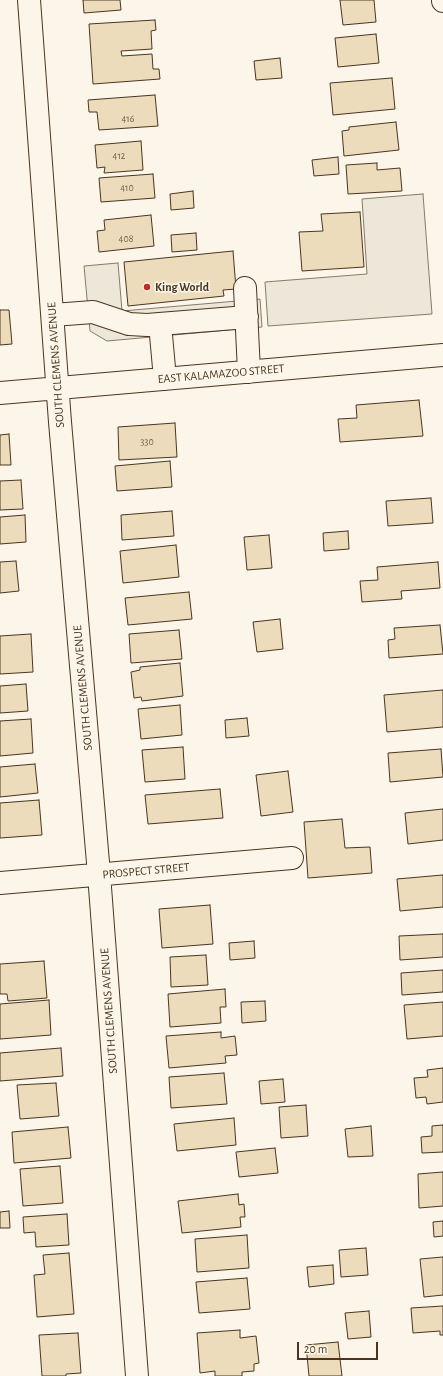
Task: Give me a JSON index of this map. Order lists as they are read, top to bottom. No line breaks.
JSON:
{"streets":{"street":["SOUTH CLEMENS AVENUE","EAST KALAMAZOO STREET","PROSPECT STREET"]},"crossings":[["SOUTH CLEMENS AVENUE","EAST KALAMAZOO STREET"],["SOUTH CLEMENS AVENUE","PROSPECT STREET"]],"places":["King World"],"house_numbers":["416","412","410","408","330"],"scale_bar":"20 m"}
